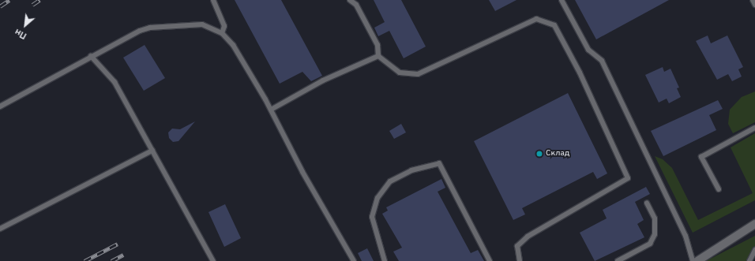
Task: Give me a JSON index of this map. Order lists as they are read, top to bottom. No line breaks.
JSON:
{"places":["Склад"],"north":"bottom left"}
